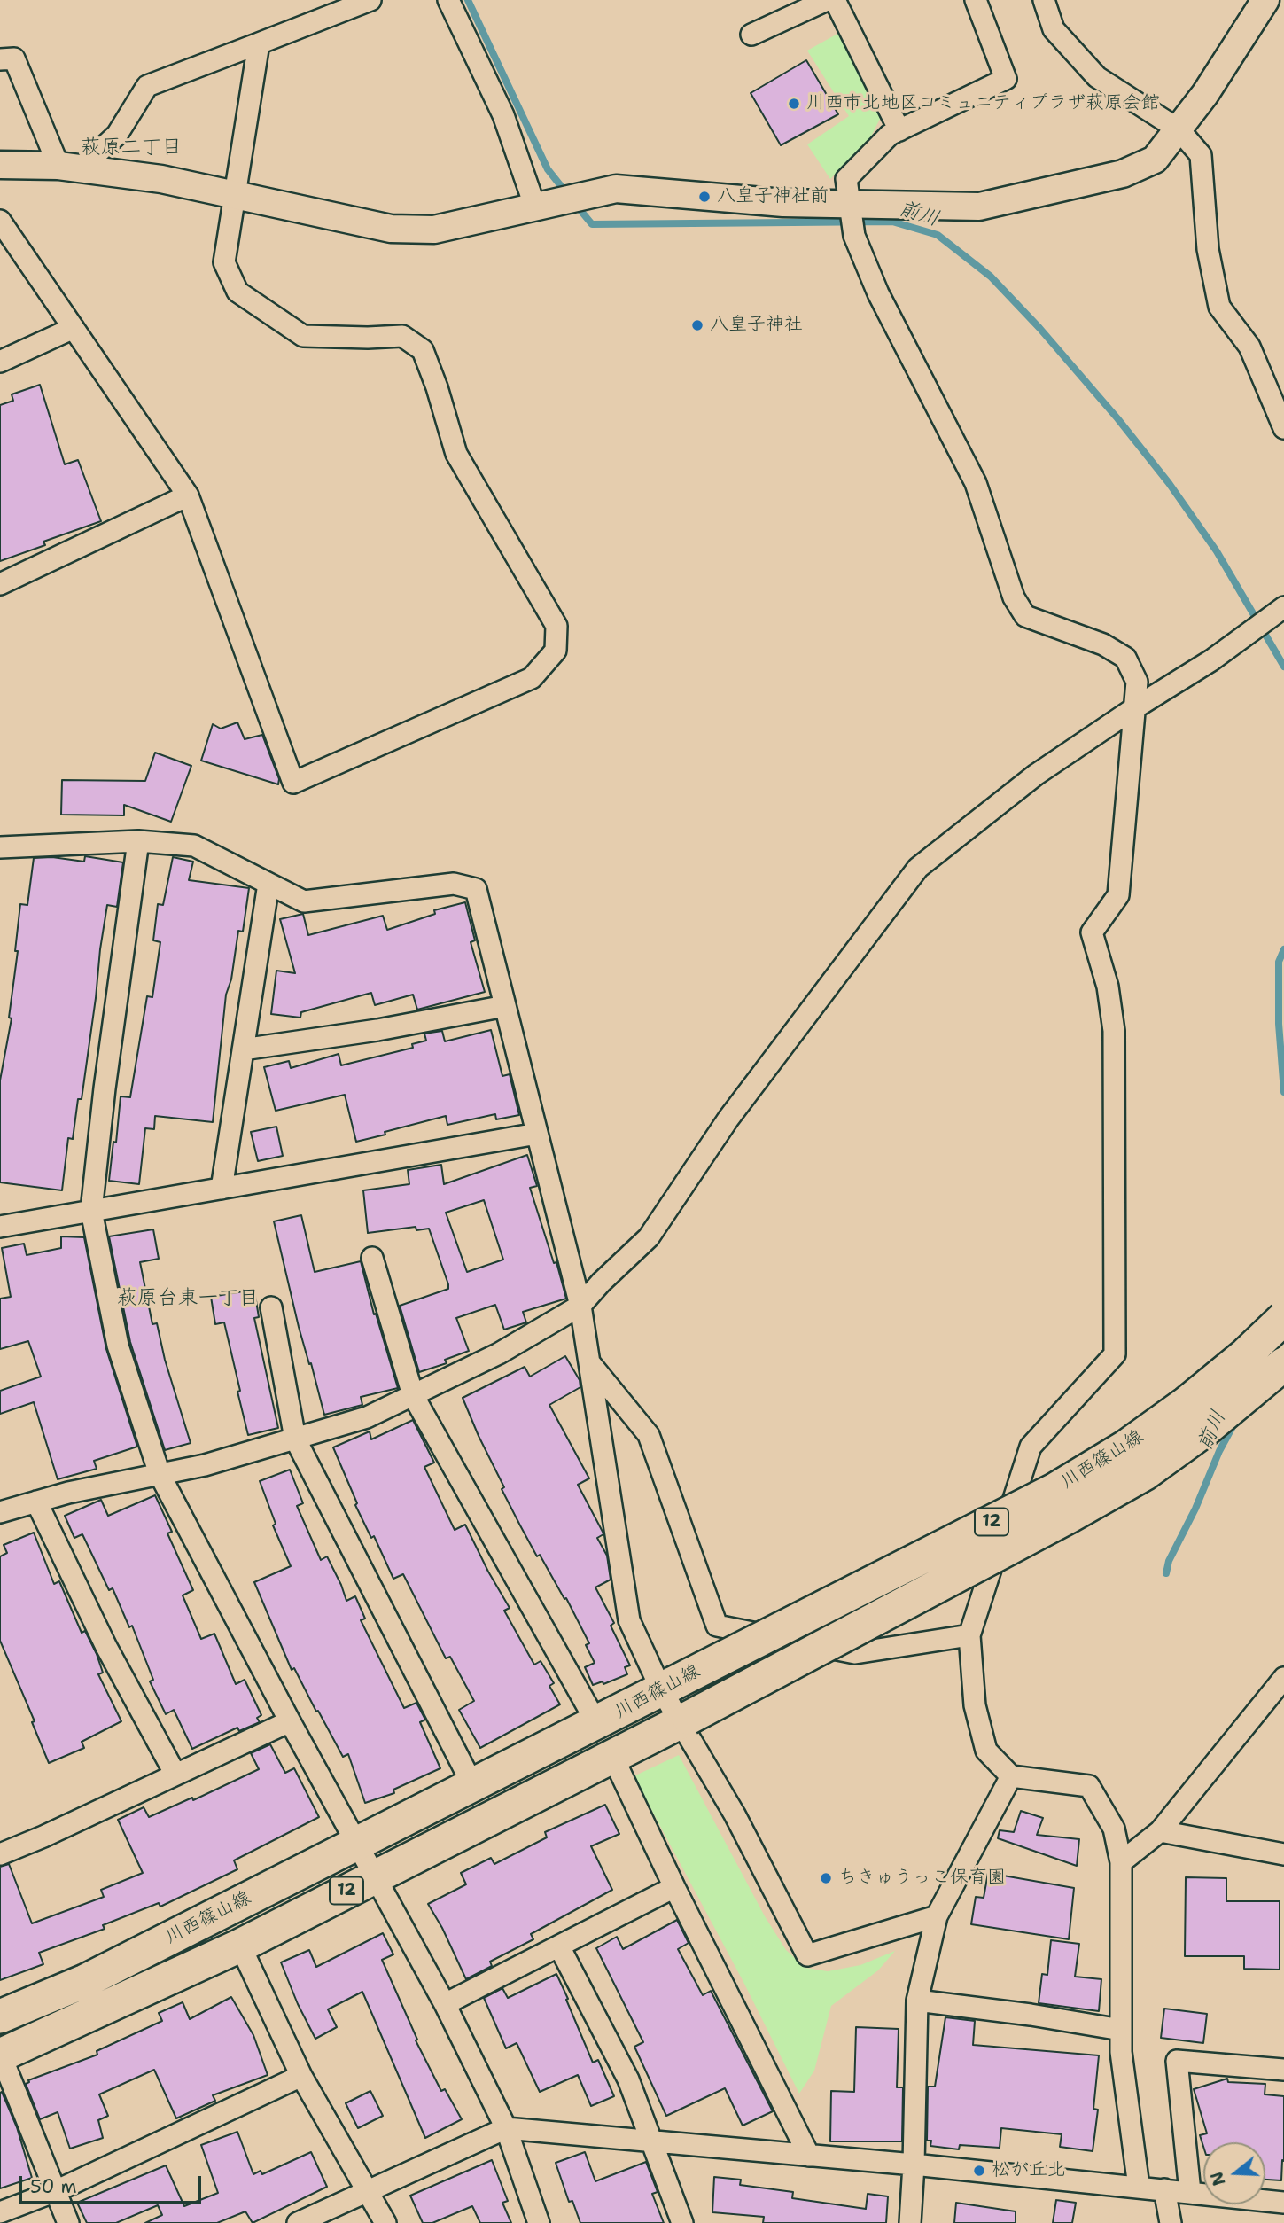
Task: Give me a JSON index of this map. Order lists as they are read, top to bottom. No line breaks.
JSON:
{"streets":{"main road":["川西篠山線","12"]},"districts":["萩原二丁目","萩原台東一丁目"],"water":["前川"],"places":["川西市北地区コミュニティプラザ萩原会館","八皇子神社前","八皇子神社","ちきゅうっこ保育園","松が丘北"],"scale_bar":"50 m","north":"left"}
